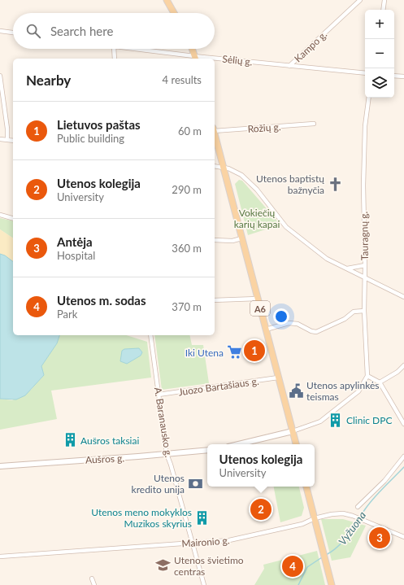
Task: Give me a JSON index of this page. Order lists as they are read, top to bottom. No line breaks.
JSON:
{"streets":{"main road":["A6"],"street":["Kampo g.","Sėlių g.","Rožių g.","Tauragnų g.","Juozo Bartašiaus g.","A. Baranausko g.","Aušros g.","Maironio g."]},"crossings":[["Kampo g.","Sėlių g."],["A6","Juozo Bartašiaus g."],["Juozo Bartašiaus g.","A. Baranausko g."],["A. Baranausko g.","Aušros g."],["A. Baranausko g.","Maironio g."]],"water":["Vyžuona"],"parks":["Vokiečių karių kapai"],"places":{"church":["Utenos baptistų bažnyčia"],"supermarket":["Iki Utena"],"public building":["Utenos apylinkės teismas"],"building":["Clinic DPC","Aušros taksiai","Utenos meno mokyklos Muzikos skyrius"],"bank":["Utenos kredito unija"],"school or university":["Utenos švietimo centras"]},"page":{"map_buttons":["+","−"],"search":"Search here","heading":["Nearby","4 results"],"list":[{"mark":"1","name":"Lietuvos paštas","note":"Public building","value":"60 m"},{"mark":"2","name":"Utenos kolegija","note":"University","value":"290 m"},{"mark":"3","name":"Antėja","note":"Hospital","value":"360 m"},{"mark":"4","name":"Utenos m. sodas","note":"Park","value":"370 m"}],"pins":["1","2","3","4"],"popup":["Utenos kolegija","University"]}}
